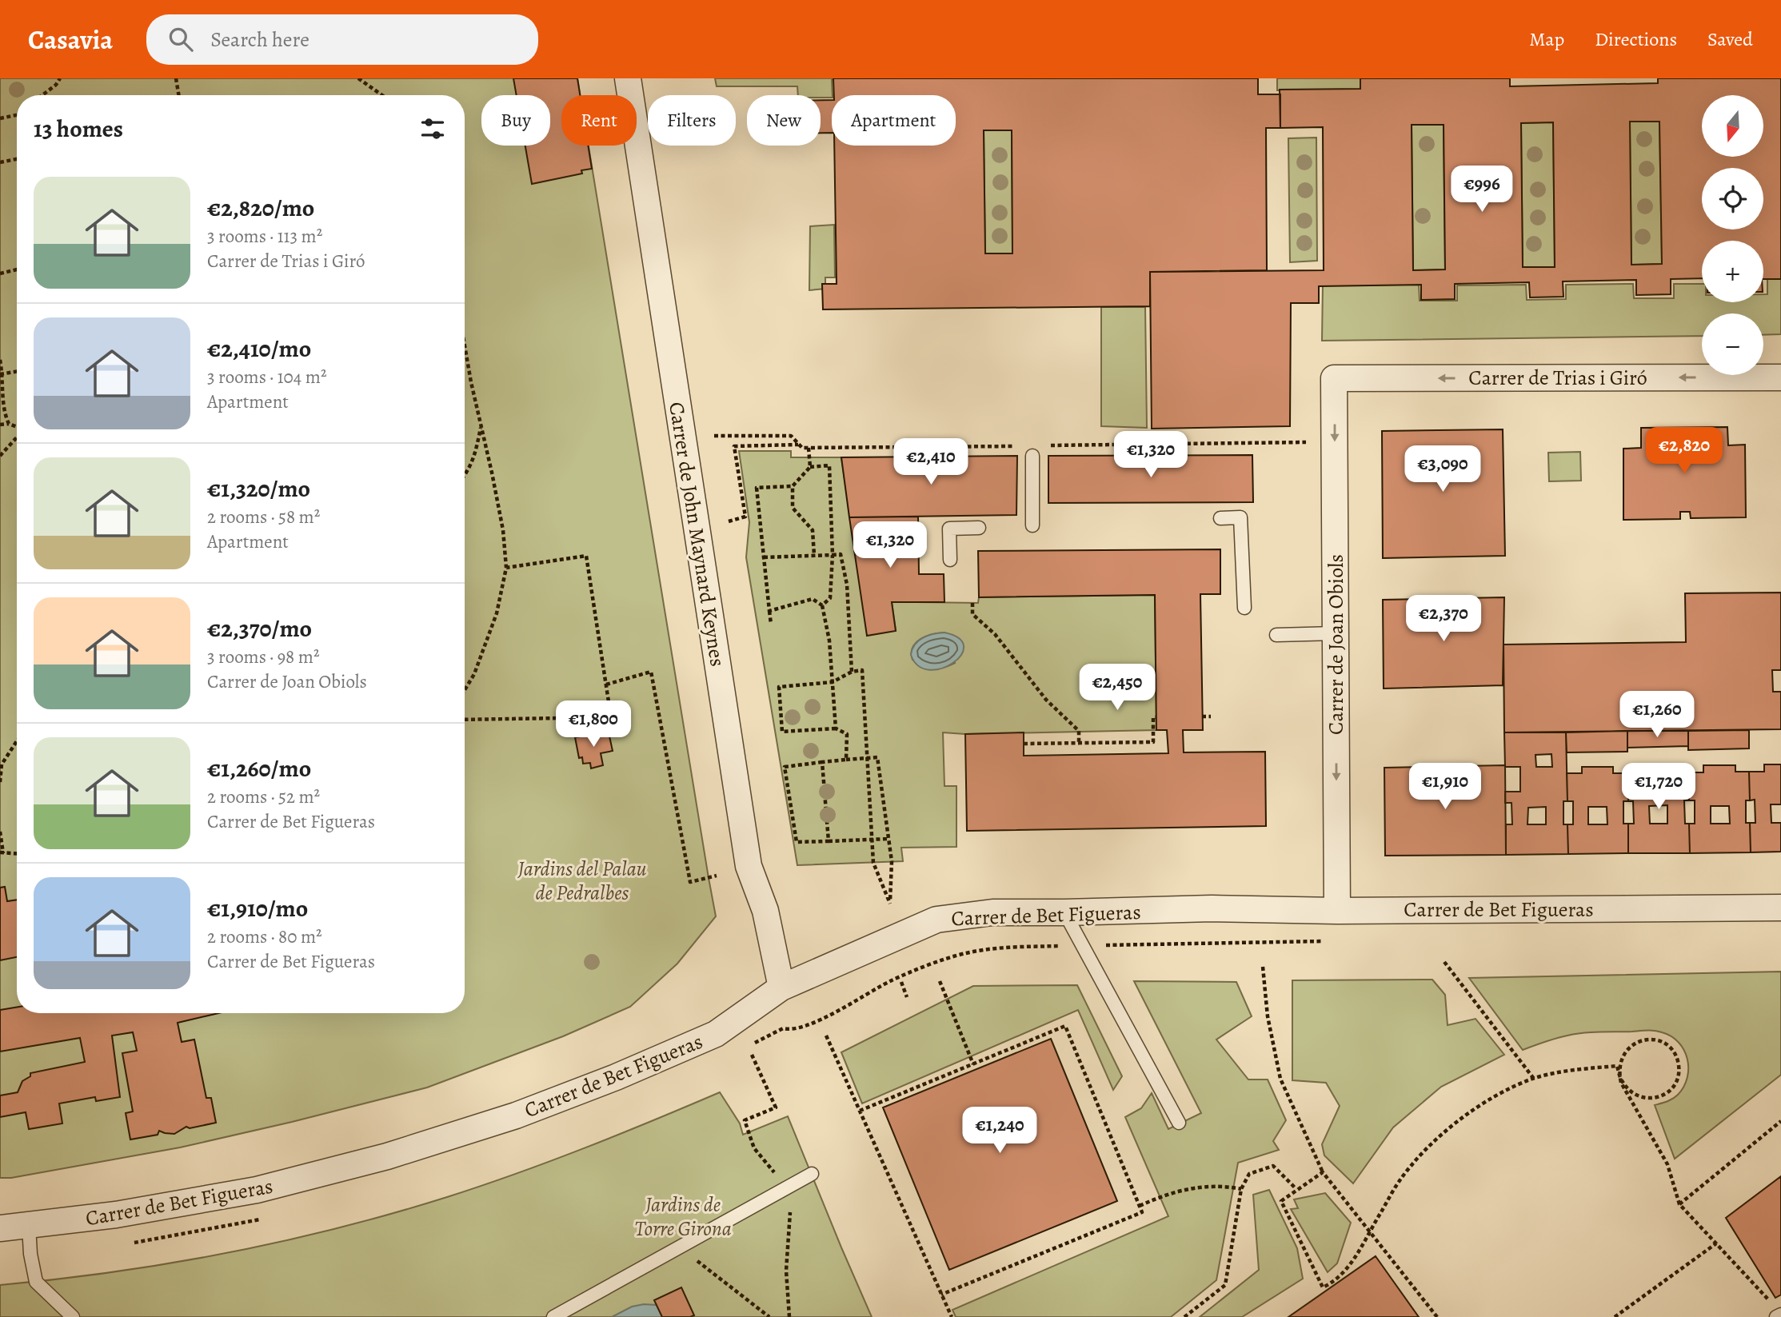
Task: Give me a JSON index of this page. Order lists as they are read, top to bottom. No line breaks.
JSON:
{"streets":{"street":["Carrer de Trias i Giró","Carrer de John Maynard Keynes","Carrer de Joan Obiols","Carrer de Bet Figueras"]},"crossings":[["Carrer de Trias i Giró","Carrer de Joan Obiols"],["Carrer de John Maynard Keynes","Carrer de Bet Figueras"],["Carrer de Joan Obiols","Carrer de Bet Figueras"]],"one_way":["Carrer de Trias i Giró","Carrer de Joan Obiols"],"parks":["Jardins del Palau de Pedralbes","Jardins de Torre Girona"],"north":"bottom","page":{"header":"Casavia","search":"Search here","nav":["Map","Directions","Saved"],"map_buttons":["+","−"],"chip":["Buy","Rent","Filters","New","Apartment"],"heading":"13 homes","list":[{"name":"€2,820/mo","note":"3 rooms · 113 m² · Carrer de Trias i Giró"},{"name":"€2,410/mo","note":"3 rooms · 104 m² · Apartment"},{"name":"€1,320/mo","note":"2 rooms · 58 m² · Apartment"},{"name":"€2,370/mo","note":"3 rooms · 98 m² · Carrer de Joan Obiols"},{"name":"€1,260/mo","note":"2 rooms · 52 m² · Carrer de Bet Figueras"},{"name":"€1,910/mo","note":"2 rooms · 80 m² · Carrer de Bet Figueras"}],"price":["€996","€2,820","€1,320","€2,410","€3,090","€1,320","€2,370","€2,450","€1,260","€1,800","€1,910","€1,720","€1,240"]}}
